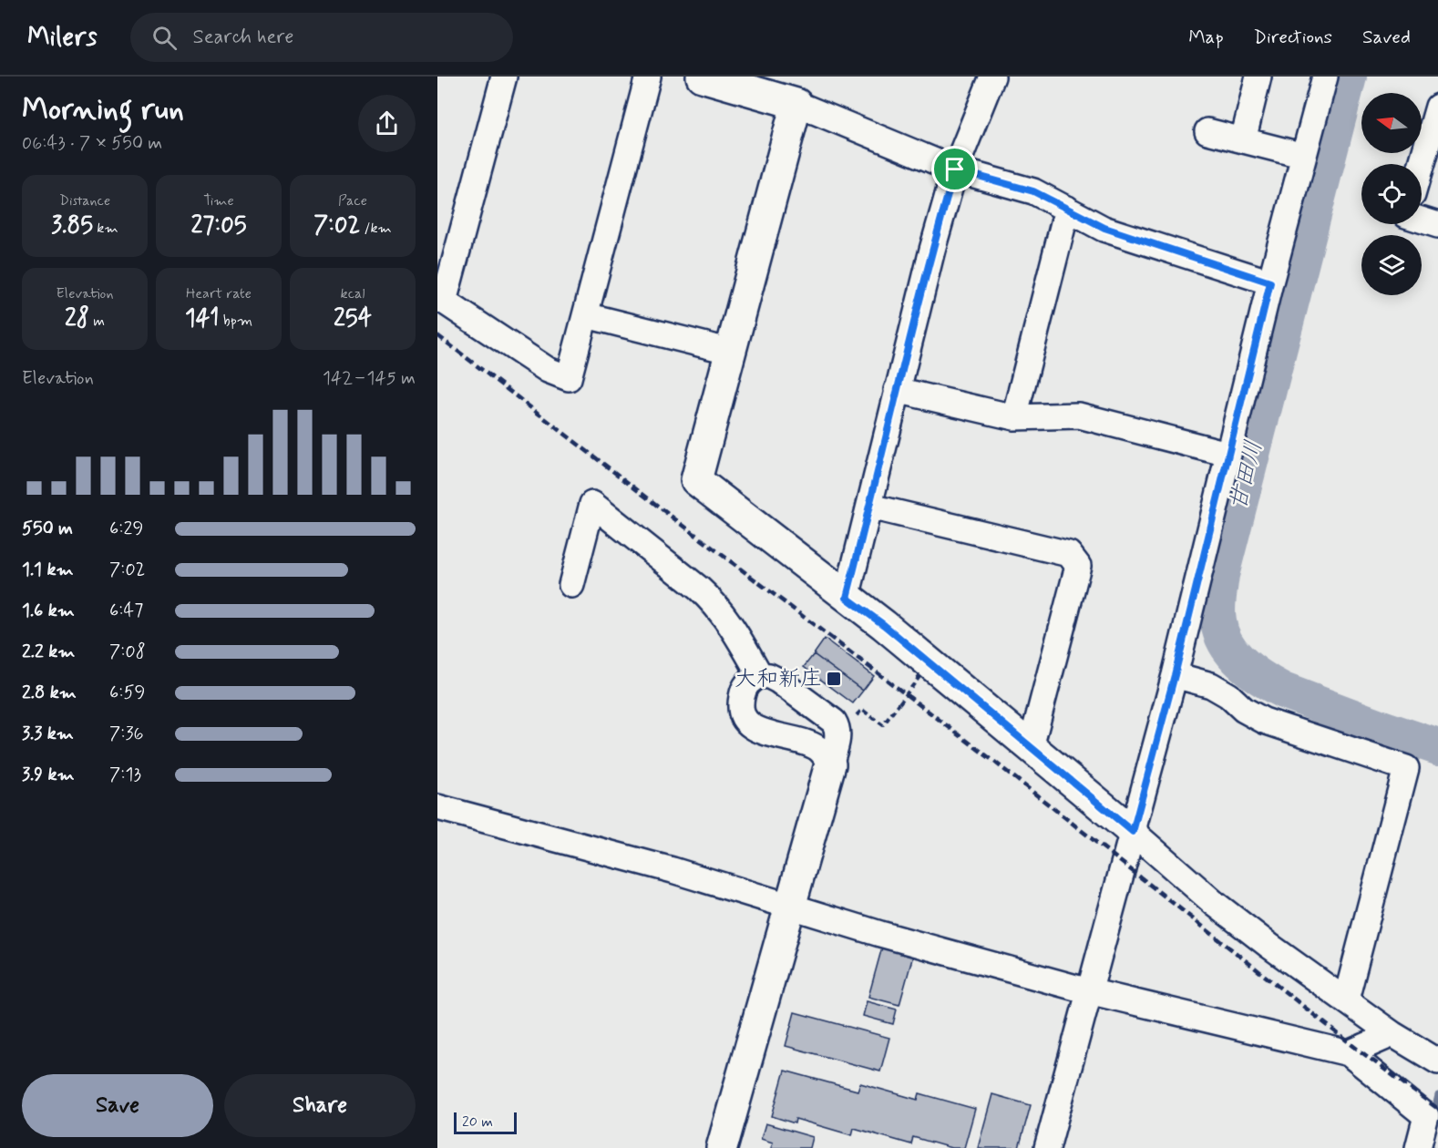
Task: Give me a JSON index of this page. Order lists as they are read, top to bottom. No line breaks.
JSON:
{"water":["甘田川"],"places":{"transit":["大和新庄"]},"scale_bar":"20 m","north":"left","page":{"header":"Milers","search":"Search here","nav":["Map","Directions","Saved"],"heading":["Morning run","06:43 · 7 × 550 m"],"stats":[["Distance","3.85 km"],["Time","27:05"],["Pace","7:02 /km"],["Elevation","28 m"],["Heart rate","141 bpm"],["kcal","254"]],"chart":["Elevation","142–145 m"],"list":[{"name":"550 m","note":"6:29"},{"name":"1.1 km","note":"7:02"},{"name":"1.6 km","note":"6:47"},{"name":"2.2 km","note":"7:08"},{"name":"2.8 km","note":"6:59"},{"name":"3.3 km","note":"7:36"},{"name":"3.9 km","note":"7:13"}],"buttons":["Save","Share"],"scale":"20 m"}}
